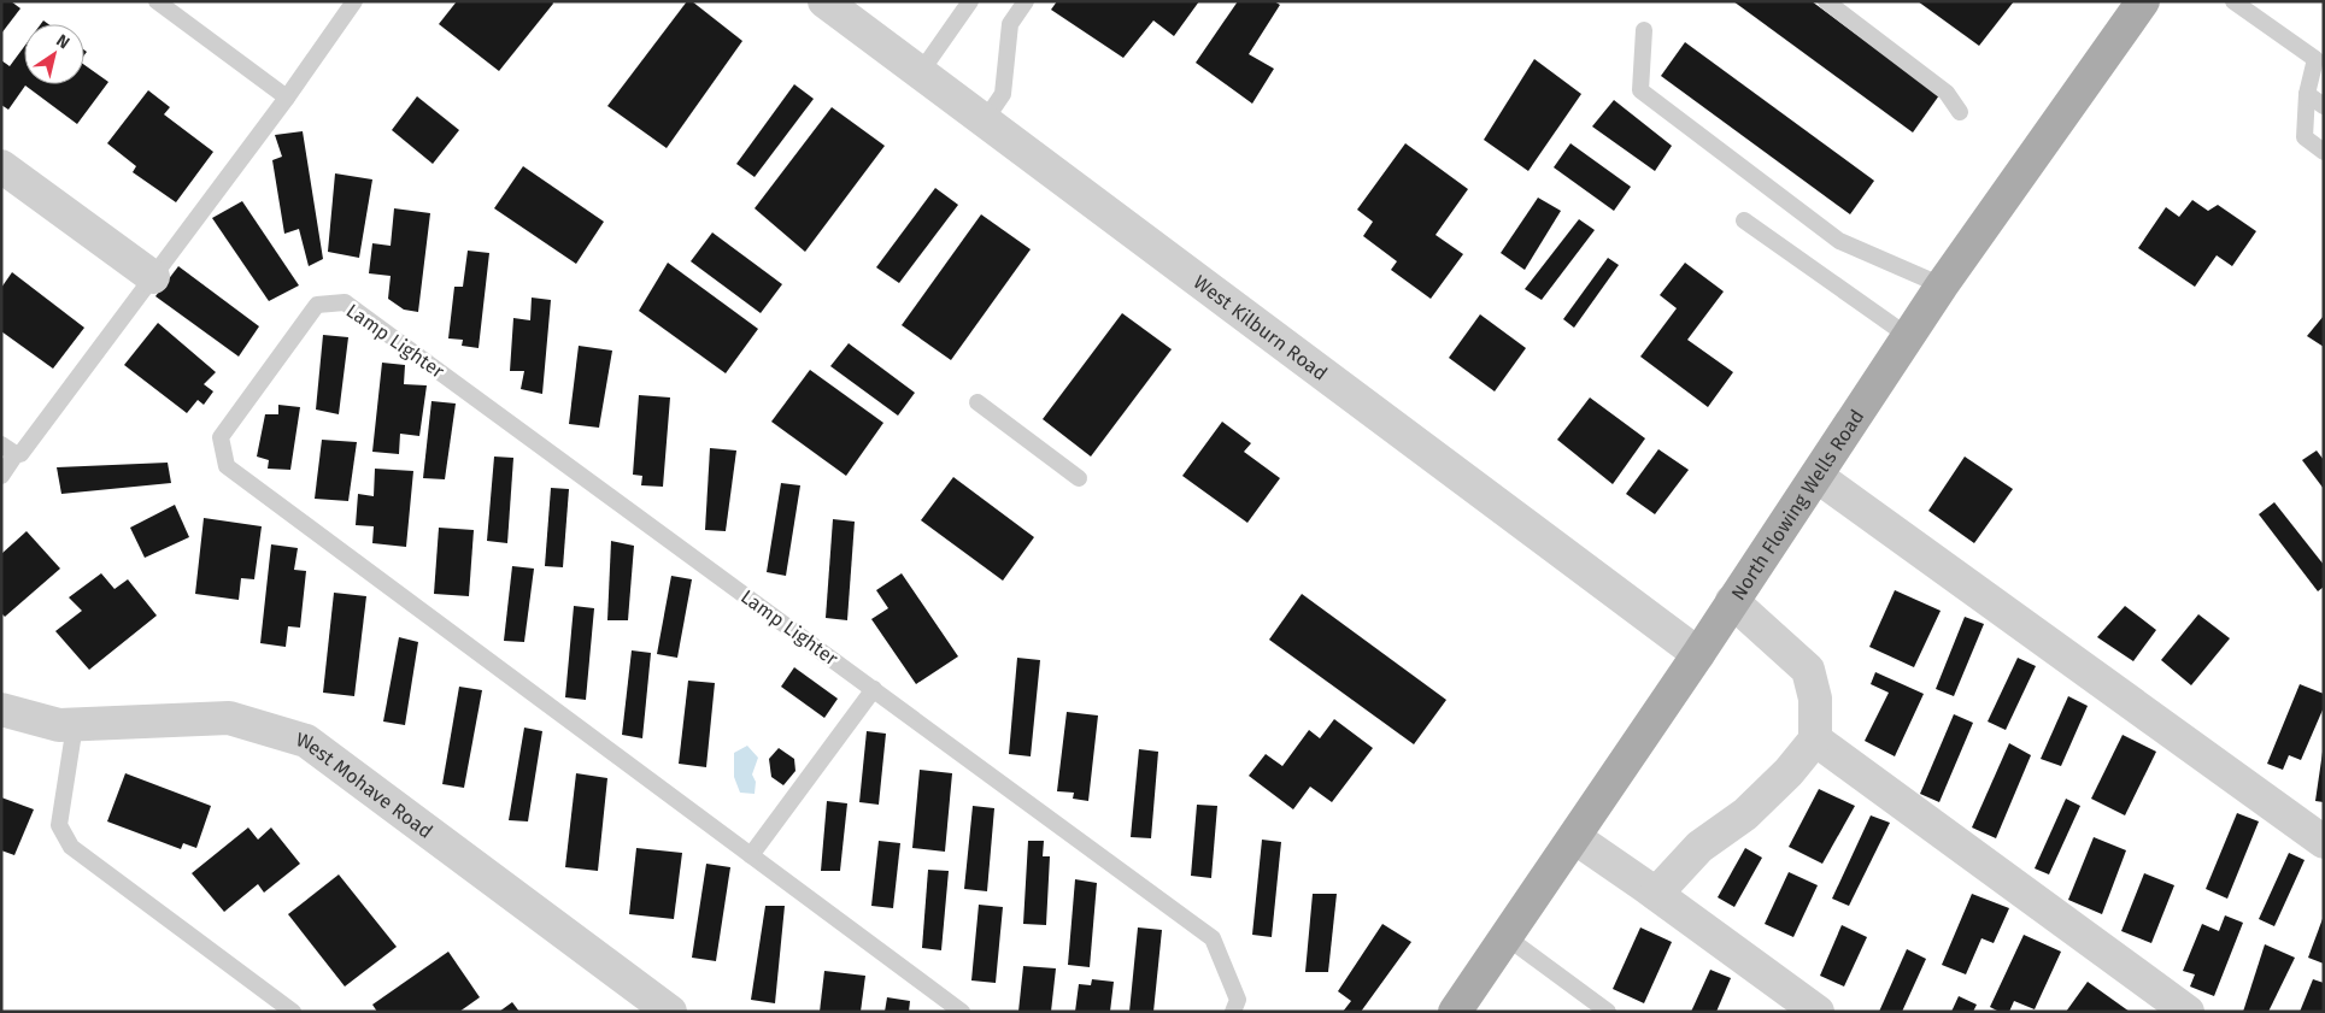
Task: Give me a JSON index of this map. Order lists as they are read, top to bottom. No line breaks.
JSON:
{"streets":{"main road":["North Flowing Wells Road"],"street":["West Kilburn Road","West Mohave Road"],"lane":["Lamp Lighter"]},"crossings":[["West Kilburn Road","North Flowing Wells Road"]],"north":"top right"}
